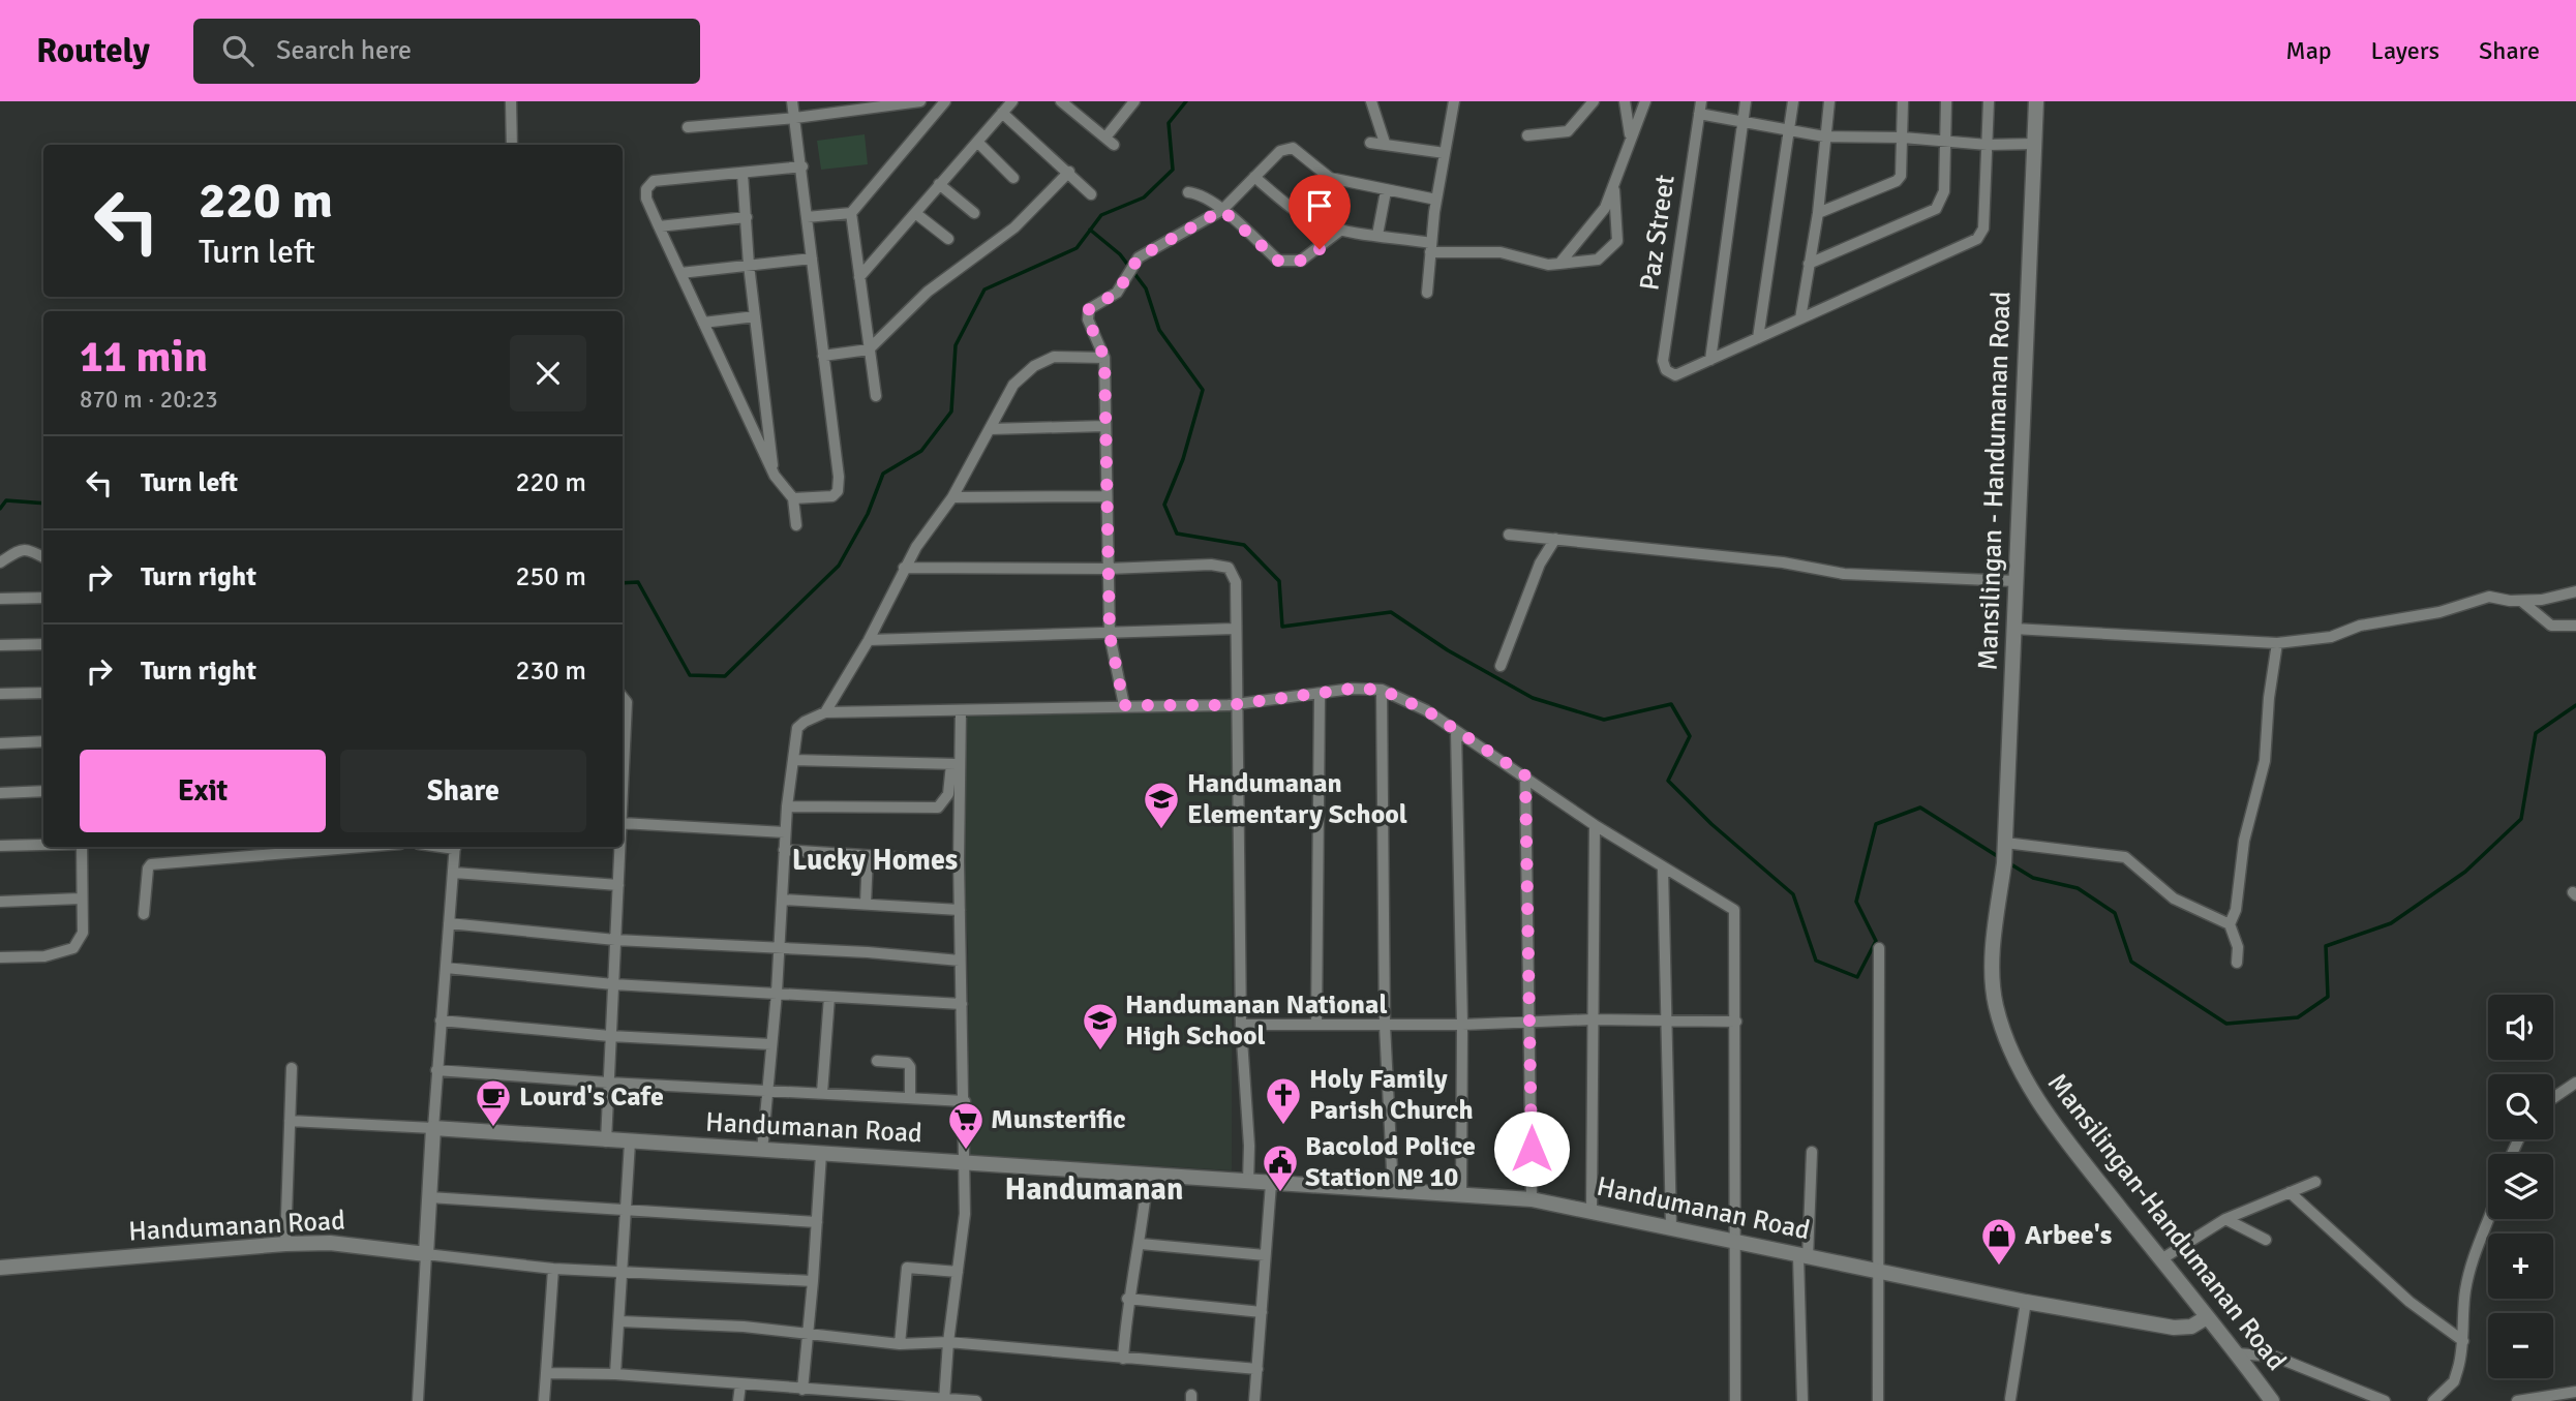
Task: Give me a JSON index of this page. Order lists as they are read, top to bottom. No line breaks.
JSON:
{"streets":{"street":["Paz Street","Mansilingan - Handumanan Road","Handumanan Road","Mansilingan-Handumanan Road"]},"crossings":[["Mansilingan - Handumanan Road","Mansilingan-Handumanan Road"],["Handumanan Road","Mansilingan-Handumanan Road"]],"districts":["Lucky Homes","Handumanan"],"places":{"school or university":["Handumanan Elementary School","Handumanan National High School"],"church":["Holy Family Parish Church"],"cafe":["Lourd's Cafe"],"supermarket":["Munsterific"],"public building":["Bacolod Police Station № 10"],"shop":["Arbee's"]},"page":{"header":"Routely","search":"Search here","nav":["Map","Layers","Share"],"turn":["220 m","Turn left"],"heading":["11 min","870 m · 20:23"],"list":[{"name":"Turn left","value":"220 m"},{"name":"Turn right","value":"250 m"},{"name":"Turn right","value":"230 m"}],"buttons":["Exit","Share"],"map_buttons":["+","−"]}}
